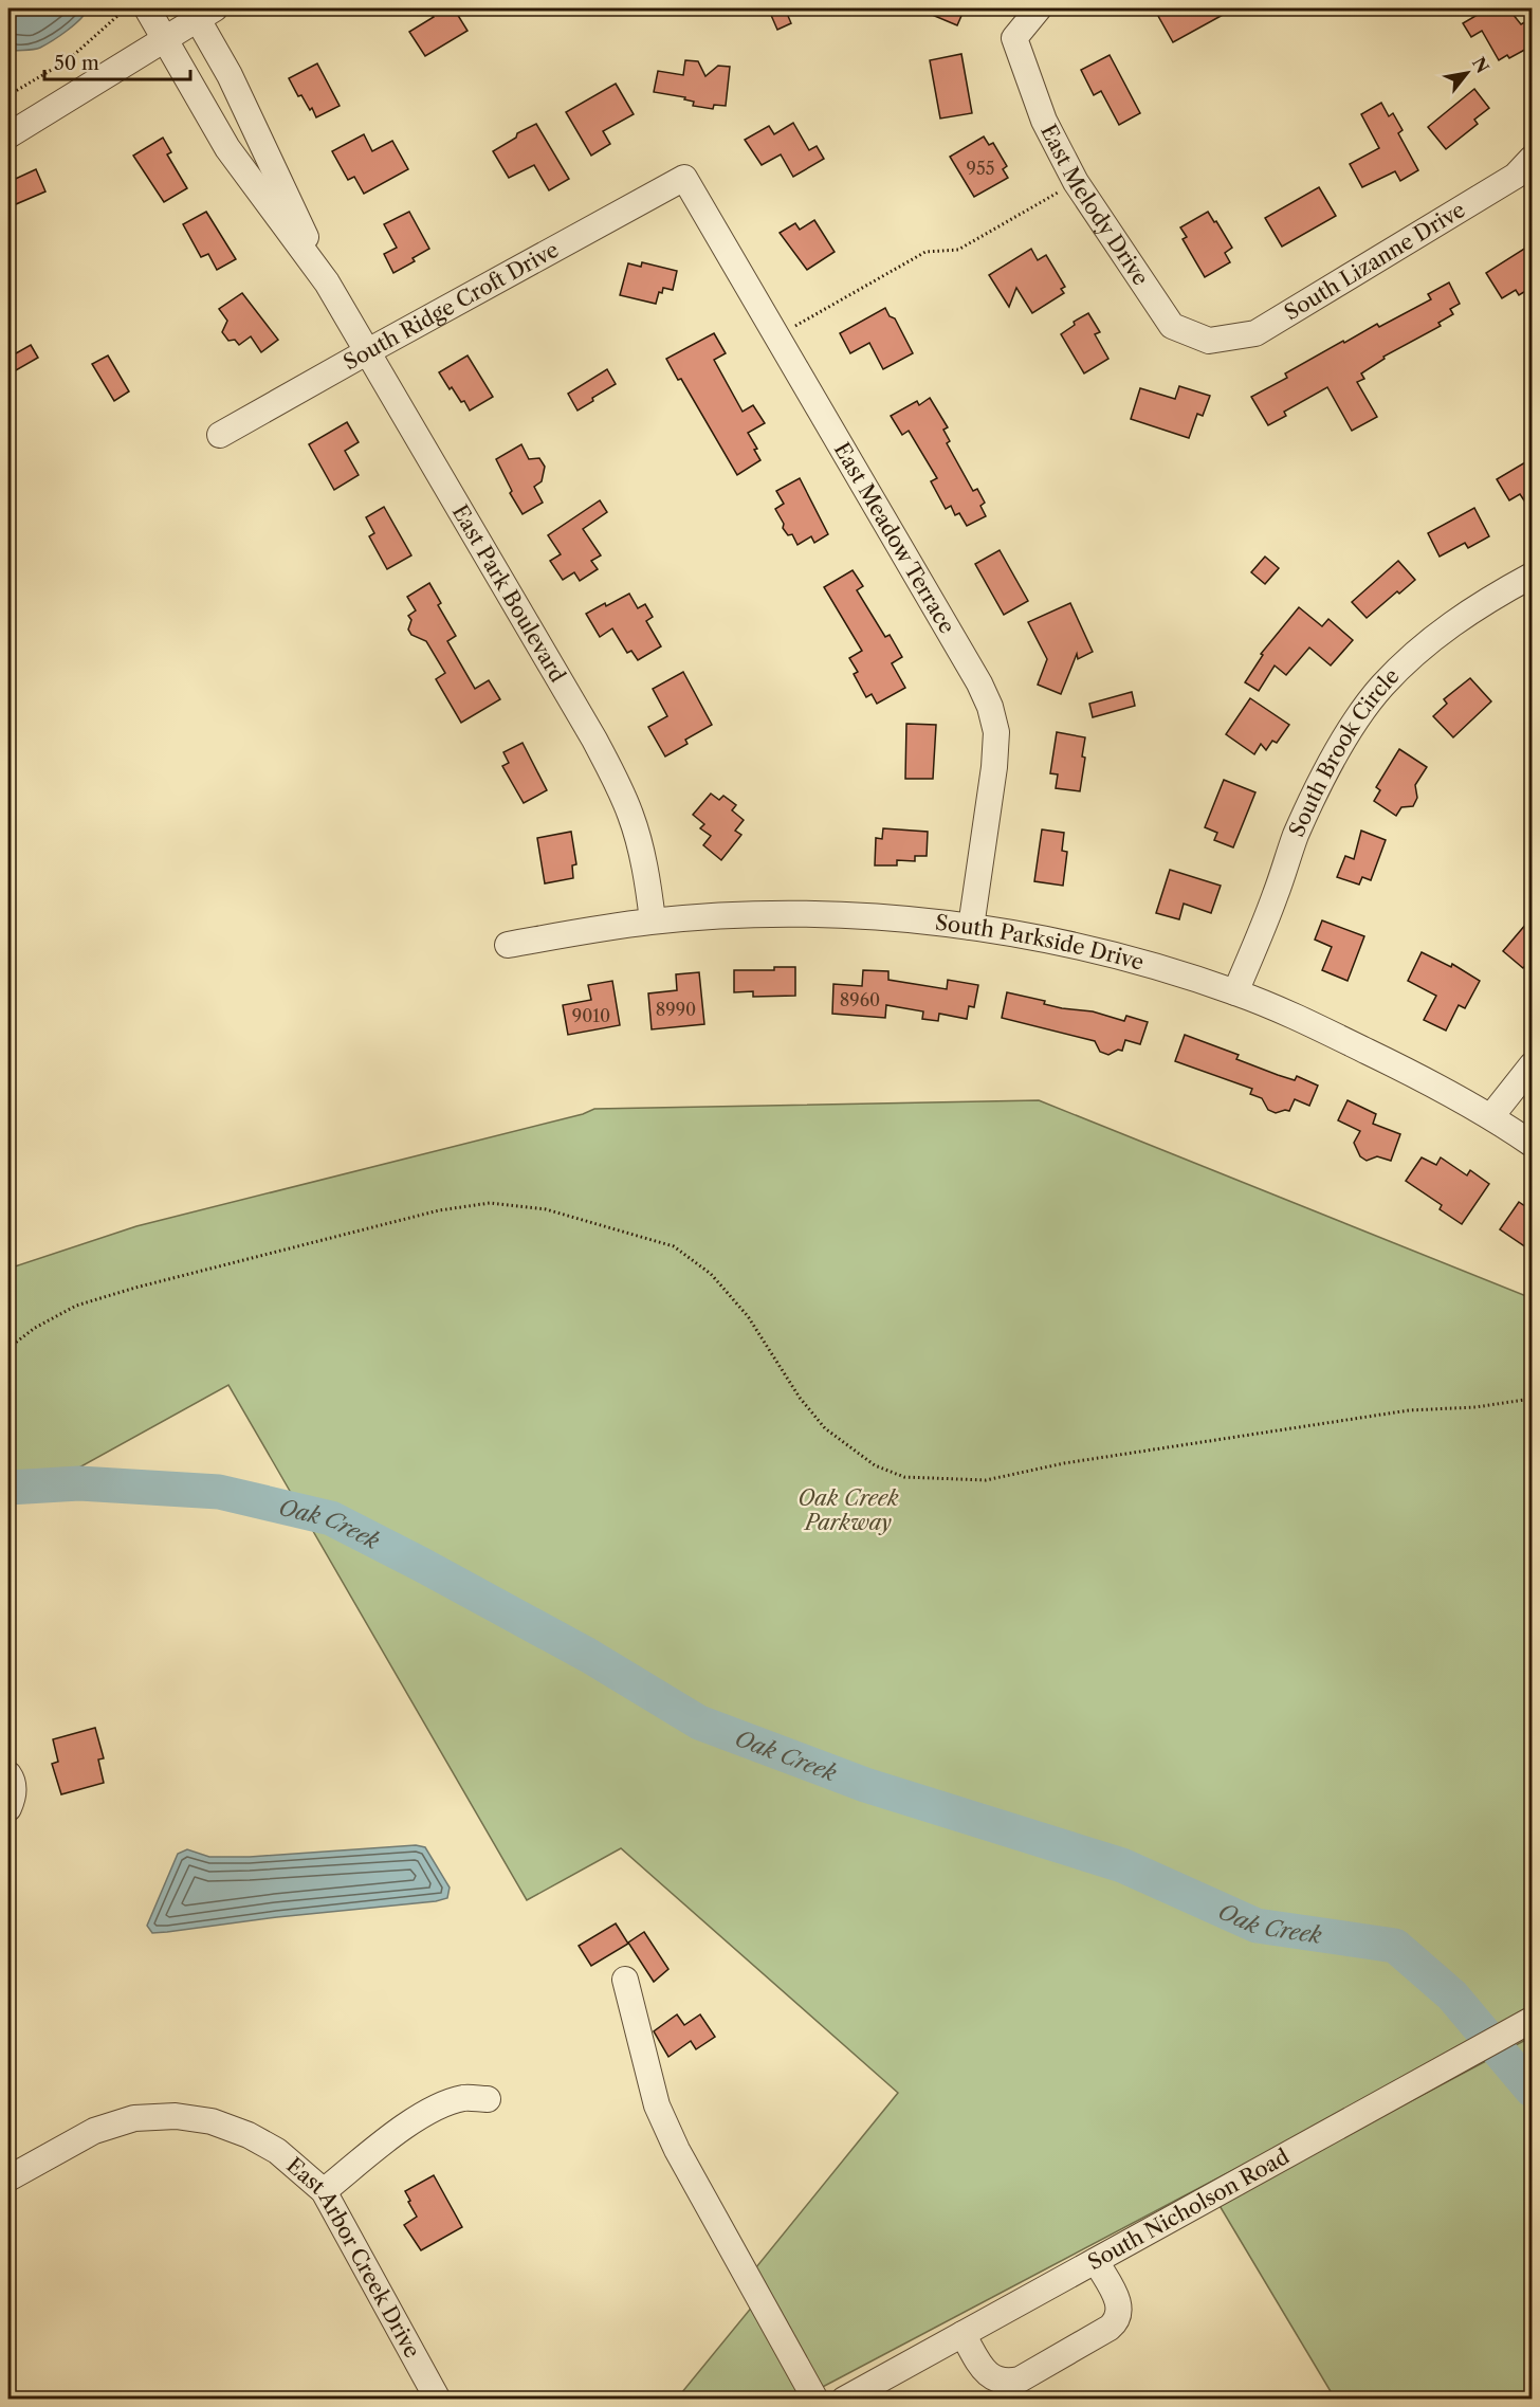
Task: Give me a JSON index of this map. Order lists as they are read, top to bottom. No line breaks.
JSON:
{"streets":{"street":["East Melody Drive","South Lizanne Drive","South Ridge Croft Drive","East Meadow Terrace","East Park Boulevard","South Brook Circle","South Parkside Drive","South Nicholson Road","East Arbor Creek Drive"]},"crossings":[["East Melody Drive","South Lizanne Drive"],["South Ridge Croft Drive","East Meadow Terrace"],["South Ridge Croft Drive","East Park Boulevard"],["East Meadow Terrace","South Parkside Drive"],["East Park Boulevard","South Parkside Drive"],["South Brook Circle","South Parkside Drive"]],"water":["Oak Creek"],"parks":["Oak Creek Parkway"],"house_numbers":["955","8960","8990","9010"],"scale_bar":"50 m","north":"top right"}
